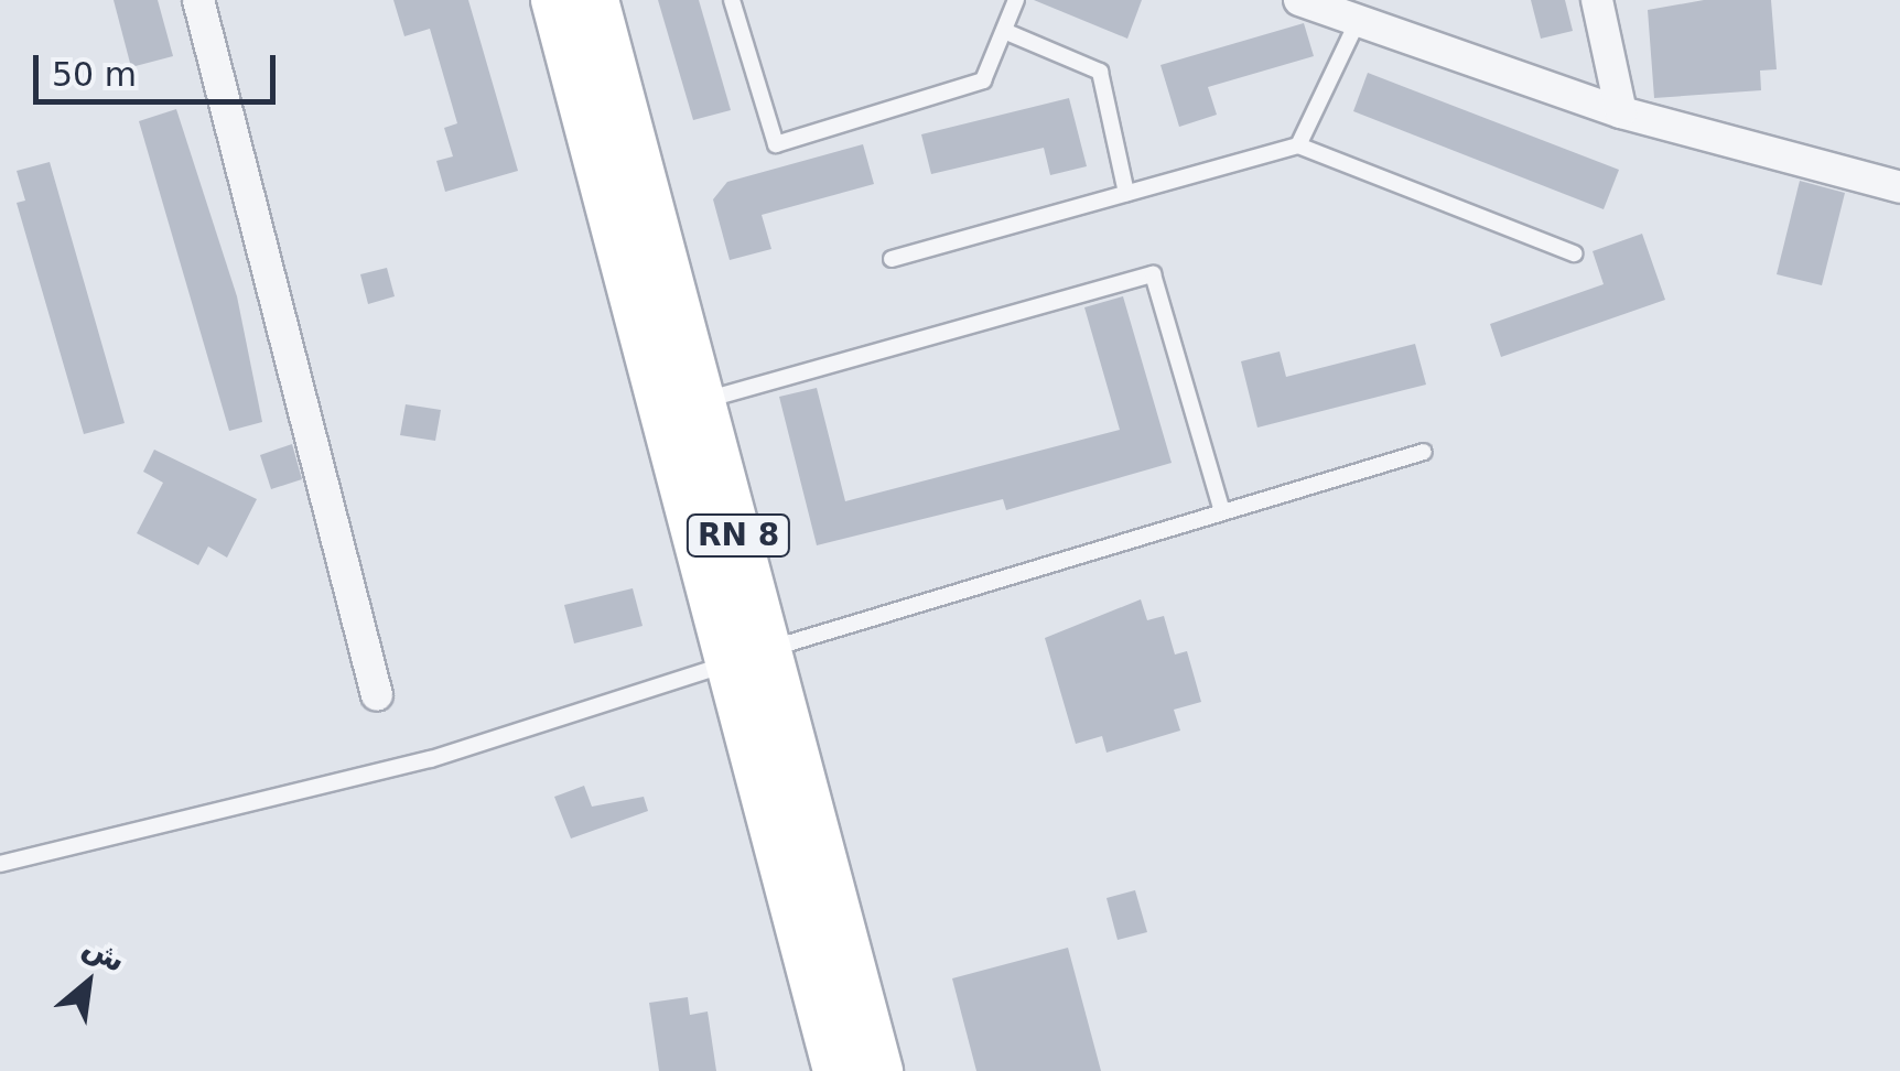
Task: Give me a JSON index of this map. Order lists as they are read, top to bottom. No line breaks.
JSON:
{"streets":{"main road":["RN 8"]},"scale_bar":"50 m","north":"top right"}
